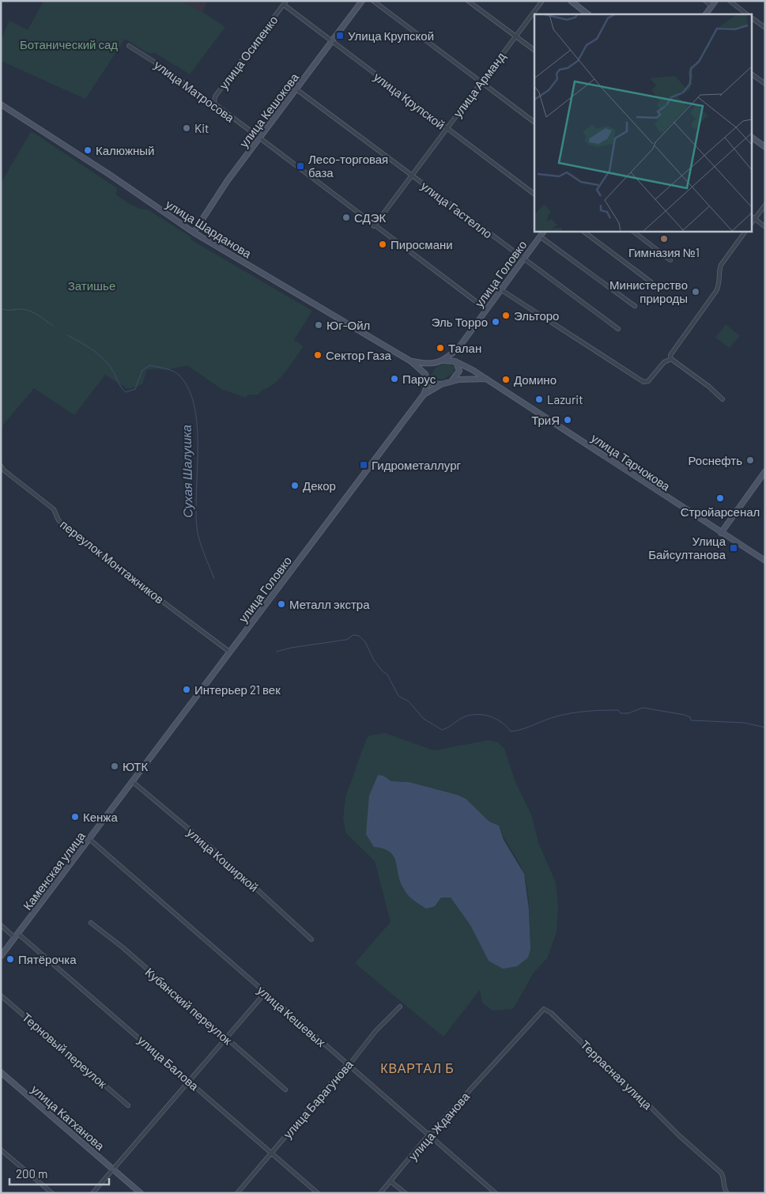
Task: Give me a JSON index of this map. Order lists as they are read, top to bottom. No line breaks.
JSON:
{"streets":{"street":["улица Осипенко","улица Арманд","улица Матросова","улица Крупской","улица Кешокова","улица Гастелло","улица Шарданова","улица Головко","улица Тарчокова","переулок Монтажников","улица Коширкой","Каменская улица","Кубанский переулок","улица Кешевых","Терновый переулок","улица Балова","Террасная улица","улица Барагунова","улица Катханова","улица Жданова"]},"crossings":[["улица Осипенко","улица Матросова"],["улица Осипенко","улица Крупской"],["улица Арманд","улица Матросова"],["улица Арманд","улица Крупской"],["улица Арманд","улица Гастелло"],["улица Матросова","улица Кешокова"],["улица Матросова","улица Головко"],["улица Крупской","улица Кешокова"],["улица Кешокова","улица Гастелло"],["улица Кешокова","улица Шарданова"],["улица Гастелло","улица Головко"],["улица Головко","переулок Монтажников"],["улица Головко","улица Коширкой"],["улица Головко","Каменская улица"],["Каменская улица","улица Кешевых"],["Каменская улица","улица Балова"],["улица Кешевых","улица Барагунова"],["улица Кешевых","улица Жданова"],["улица Балова","улица Барагунова"],["Террасная улица","улица Жданова"]],"districts":["КВАРТАЛ Б"],"water":["Сухая Шалушка"],"parks":["Ботанический сад","Затишье"],"places":{"transit":["Улица Крупской","Лесо-торговая база","Гидрометаллург","Улица Байсултанова"],"other":["Kit","Калюжный","СДЭК","Гимназия №1","Пиросмани","Министерство природы","Эльторо","Эль Торро","Юг-Ойл","Талан","Сектор Газа","Парус","Домино","Lazurit","ТриЯ","Роснефть","Декор","Стройарсенал","Металл экстра","Интерьер 21 век","ЮТК","Кенжа","Пятёрочка"]},"scale_bar":"200 m"}
